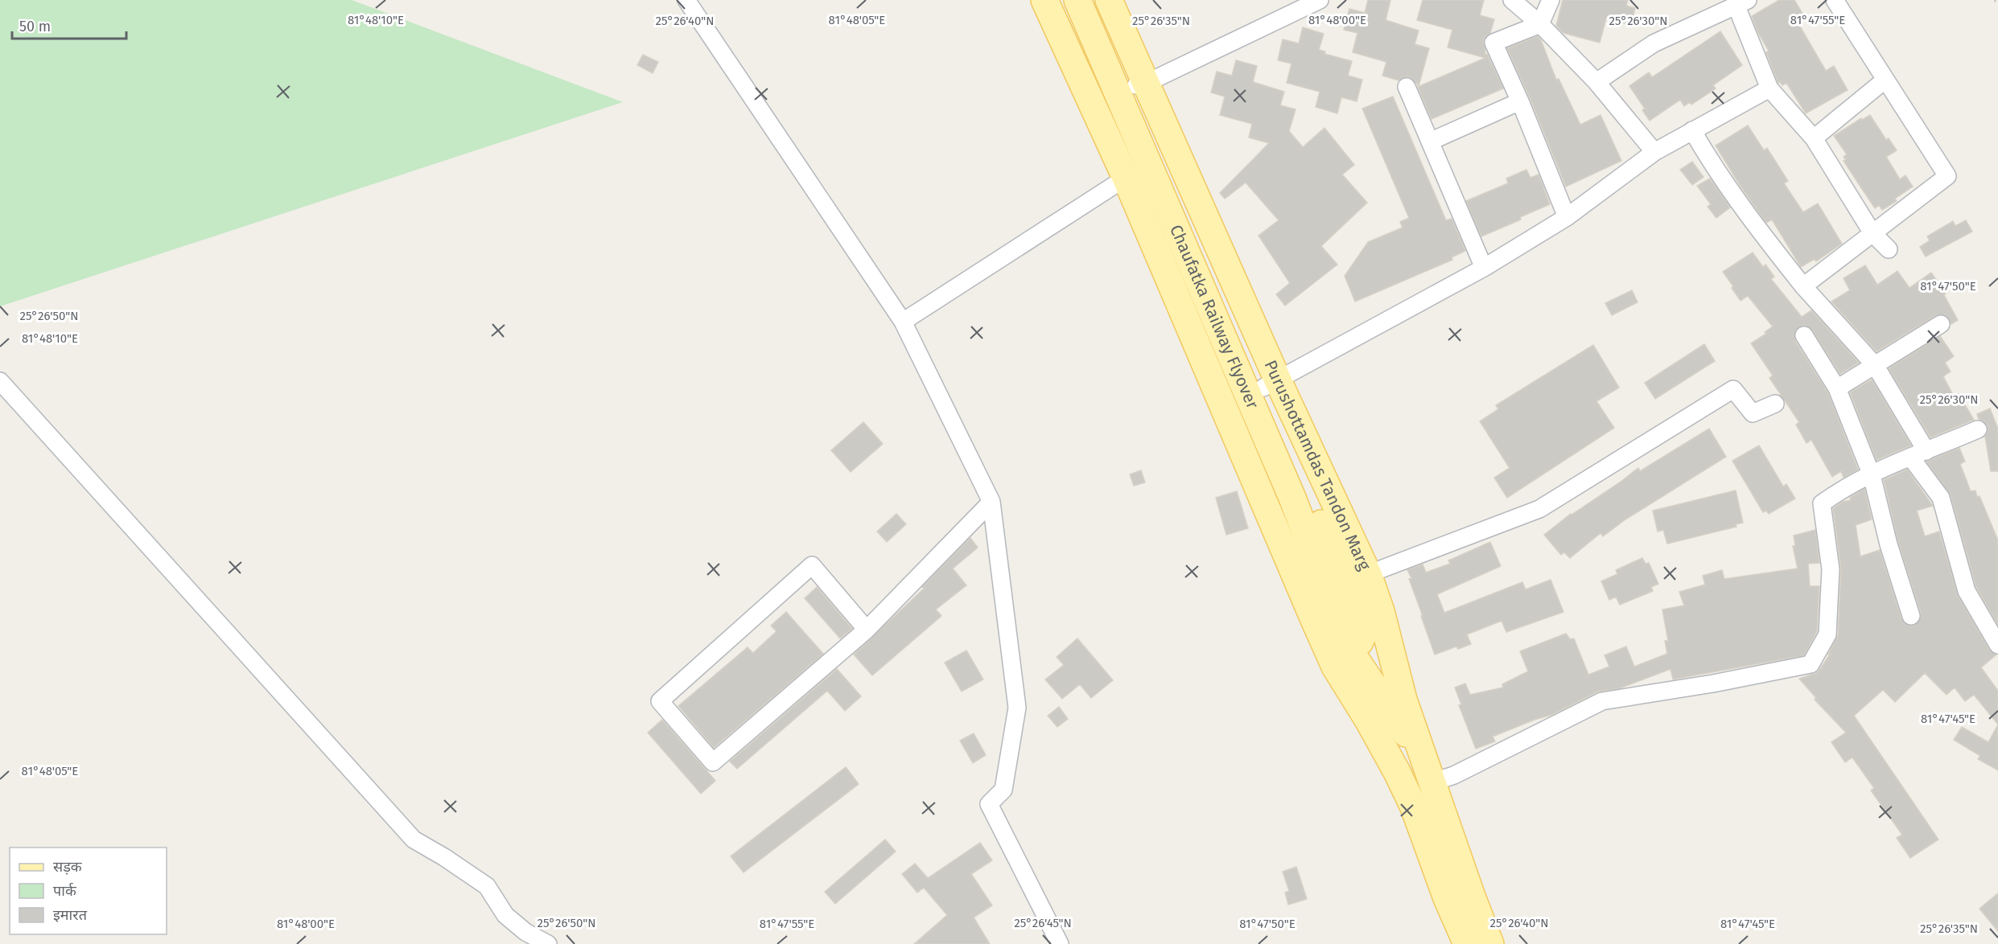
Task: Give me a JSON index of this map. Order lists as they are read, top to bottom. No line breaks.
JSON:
{"streets":{"main road":["Chaufatka Railway Flyover","Purushottamdas Tandon Marg"]},"legend":["सड़क","पार्क","इमारत"],"scale_bar":"50 m","coordinates":["81°48'05\"E","81°48'00\"E","81°48'10\"E","81°47'55\"E","25°26'35\"N","25°26'40\"N","25°26'30\"N","81°47'50\"E","25°26'50\"N","81°47'45\"E","25°26'45\"N"]}
